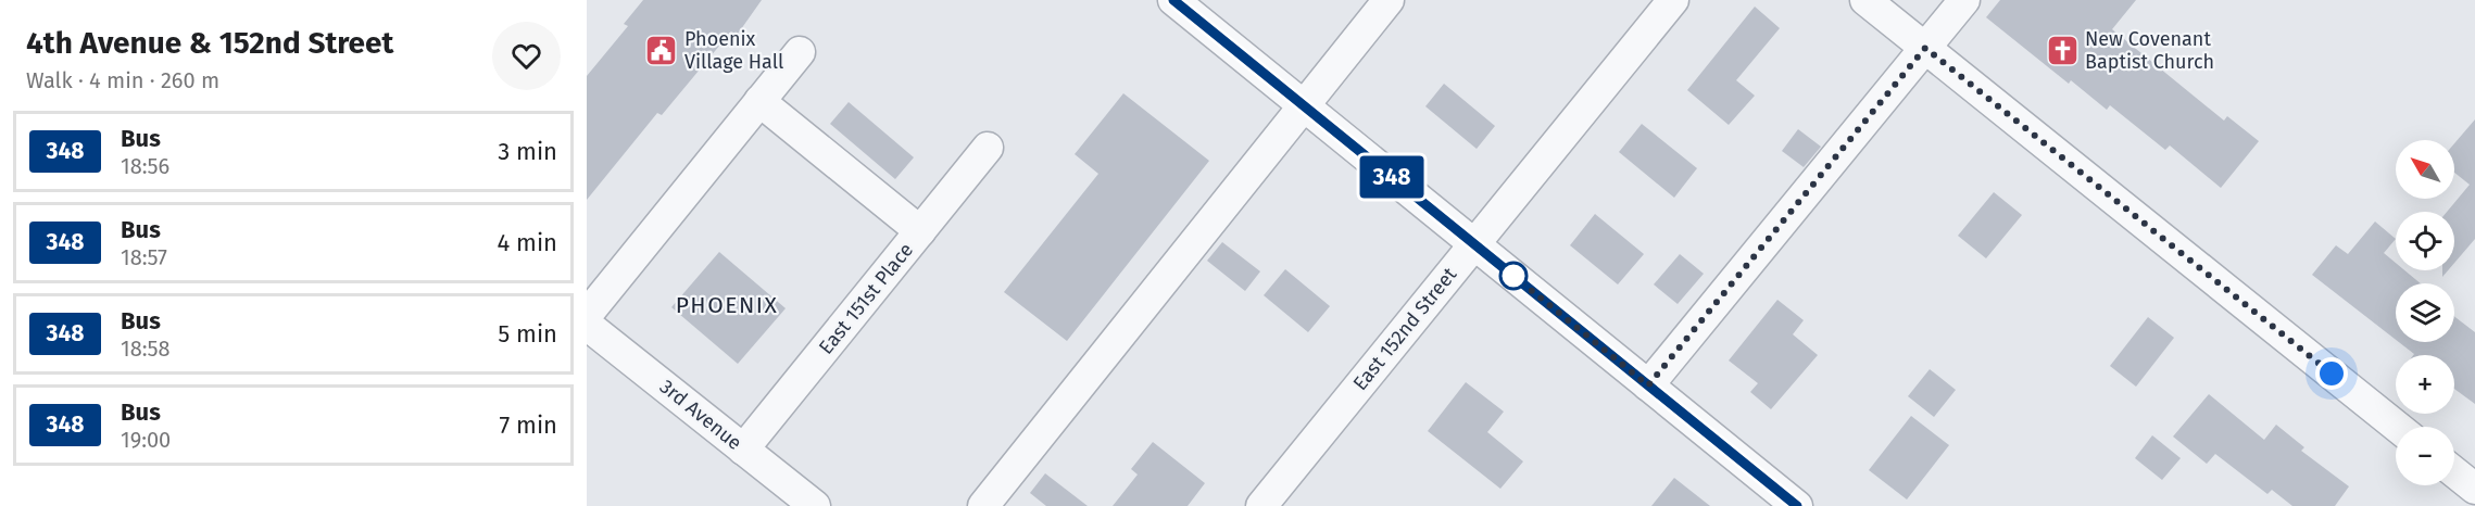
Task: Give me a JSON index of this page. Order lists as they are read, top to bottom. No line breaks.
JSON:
{"streets":{"street":["East 151st Place","East 152nd Street","3rd Avenue"]},"crossings":[["East 151st Place","3rd Avenue"]],"districts":["PHOENIX"],"places":{"public building":["Phoenix Village Hall"],"church":["New Covenant Baptist Church"]},"lines":["bus line 348"],"north":"top left","page":{"heading":["4th Avenue & 152nd Street","Walk · 4 min · 260 m"],"on_map":"348","list":[{"mark":"348","name":"Bus","note":"18:56","value":"3 min"},{"mark":"348","name":"Bus","note":"18:57","value":"4 min"},{"mark":"348","name":"Bus","note":"18:58","value":"5 min"},{"mark":"348","name":"Bus","note":"19:00","value":"7 min"}],"map_buttons":["+","−"]}}
